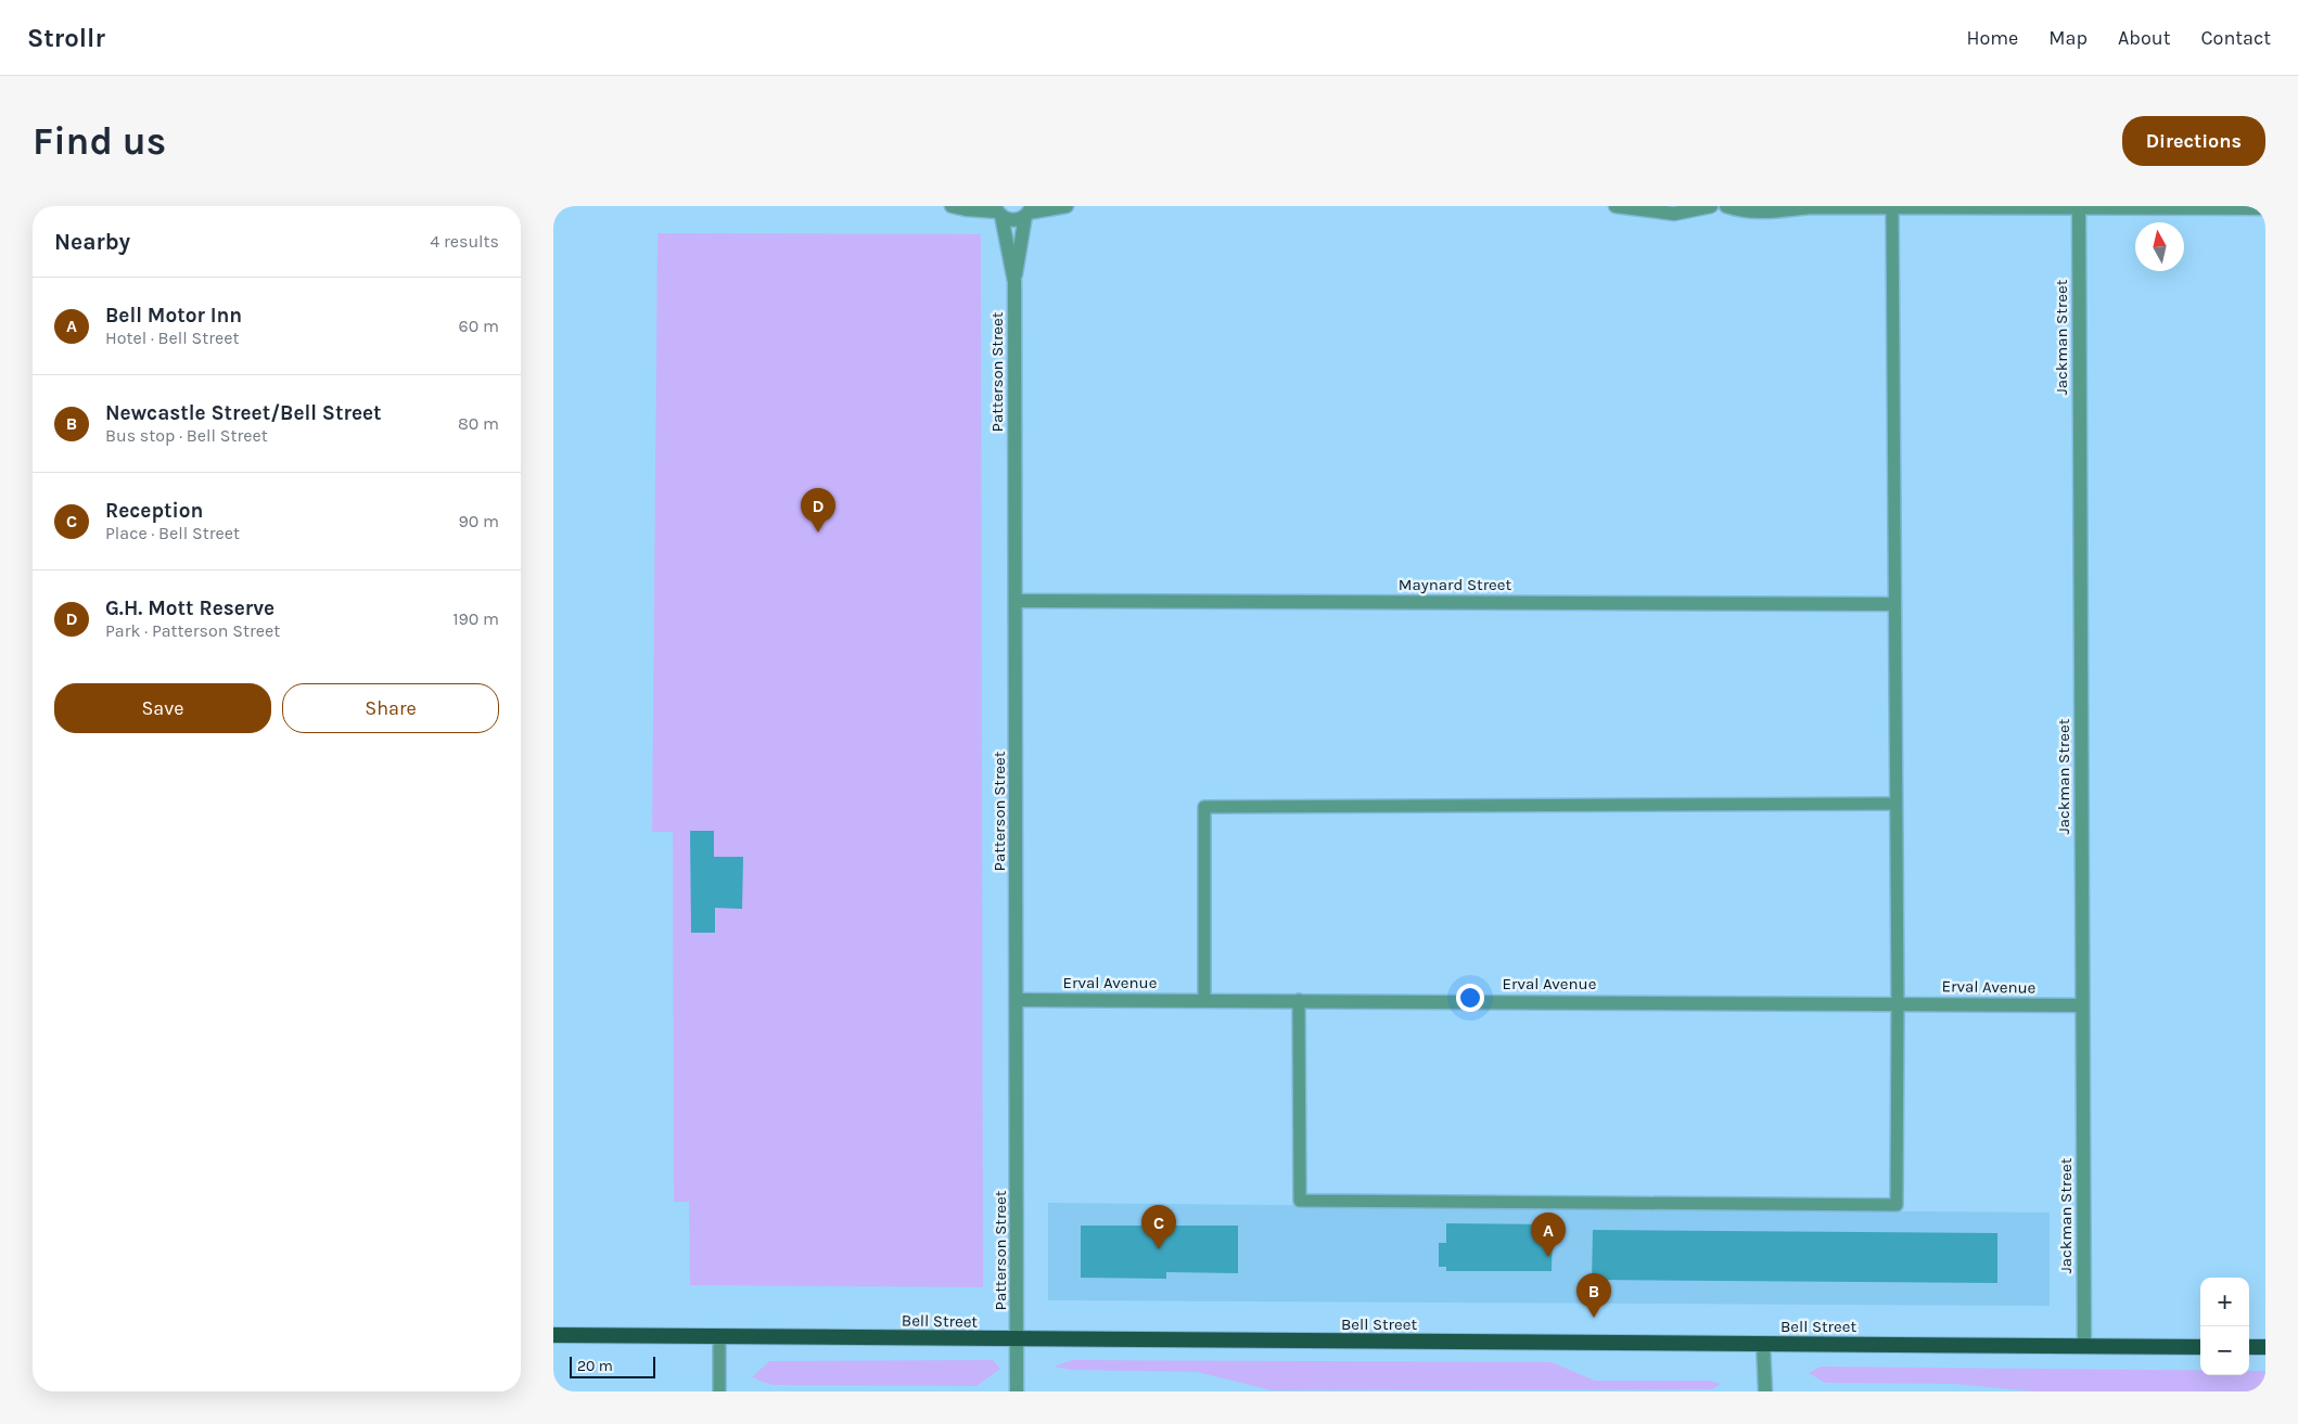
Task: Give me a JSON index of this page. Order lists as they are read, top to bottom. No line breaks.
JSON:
{"streets":{"highway":["Bell Street"],"street":["Jackman Street","Patterson Street","Maynard Street","Erval Avenue"]},"crossings":[["Jackman Street","Erval Avenue"],["Jackman Street","Bell Street"],["Patterson Street","Maynard Street"],["Patterson Street","Erval Avenue"],["Patterson Street","Bell Street"]],"scale_bar":"20 m","north":"top","page":{"header":"Strollr","nav":["Home","Map","About","Contact"],"buttons":["Directions",["Save","Share"]],"title":"Find us","heading":["Nearby","4 results"],"list":[{"mark":"A","name":"Bell Motor Inn","note":"Hotel · Bell Street","value":"60 m"},{"mark":"B","name":"Newcastle Street/Bell Street","note":"Bus stop · Bell Street","value":"80 m"},{"mark":"C","name":"Reception","note":"Place · Bell Street","value":"90 m"},{"mark":"D","name":"G.H. Mott Reserve","note":"Park · Patterson Street","value":"190 m"}],"pins":["D","C","A","B"],"map_buttons":["+","−"],"scale":"20 m"}}
